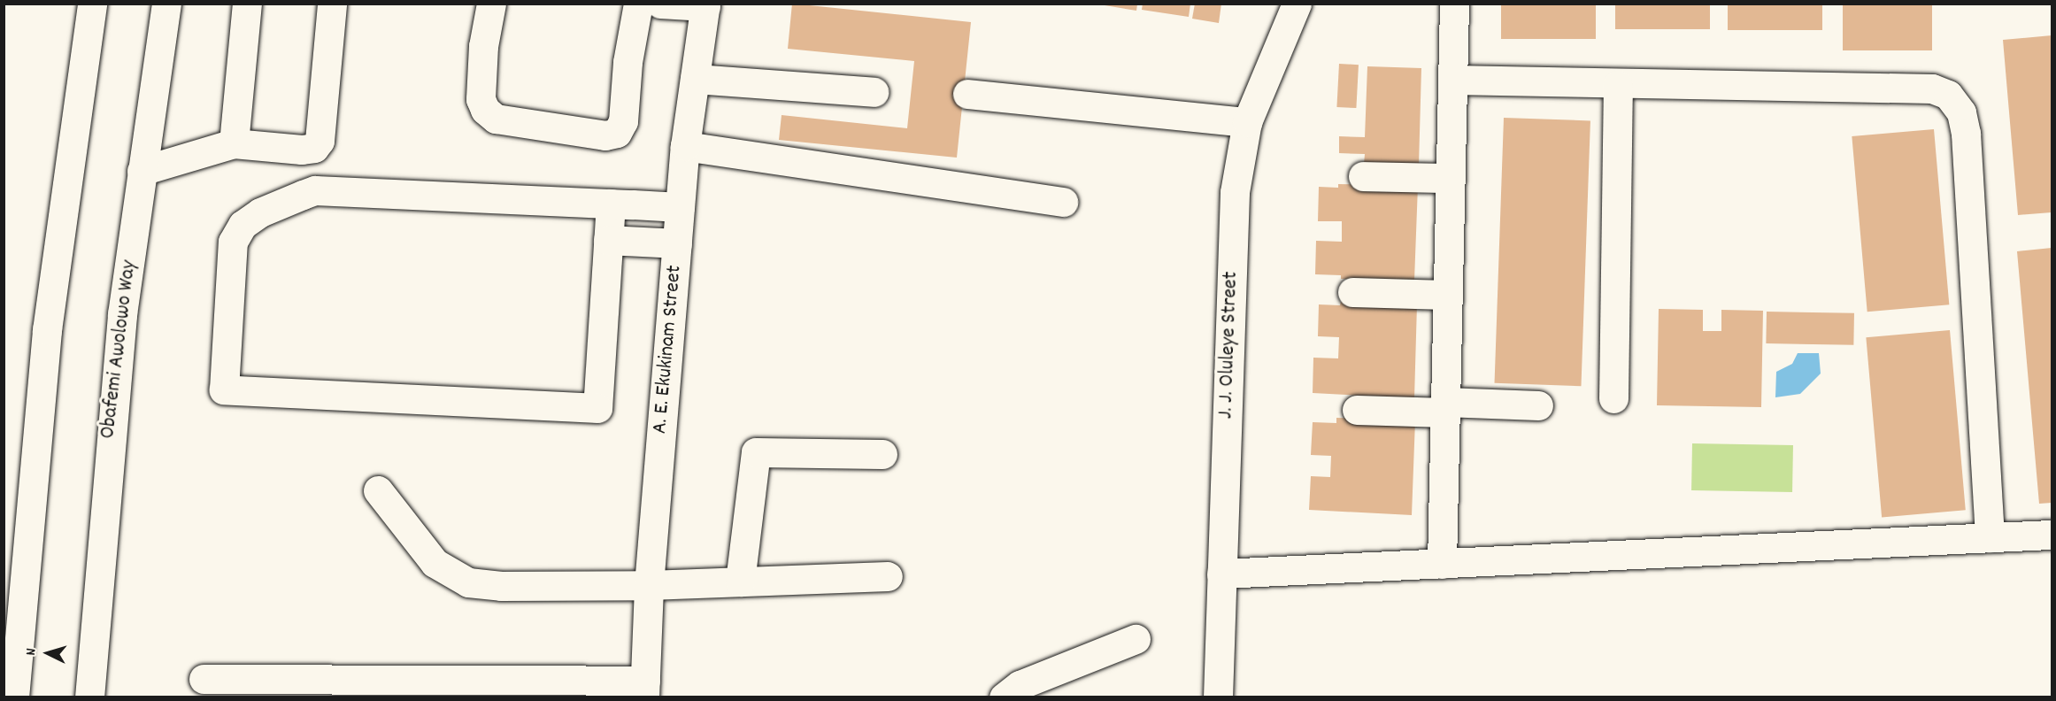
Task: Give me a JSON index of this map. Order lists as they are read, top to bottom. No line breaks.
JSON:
{"streets":{"street":["J. J. Oluleye Street","Obafemi Awolowo Way","A. E. Ekukinam Street"]},"north":"left"}
